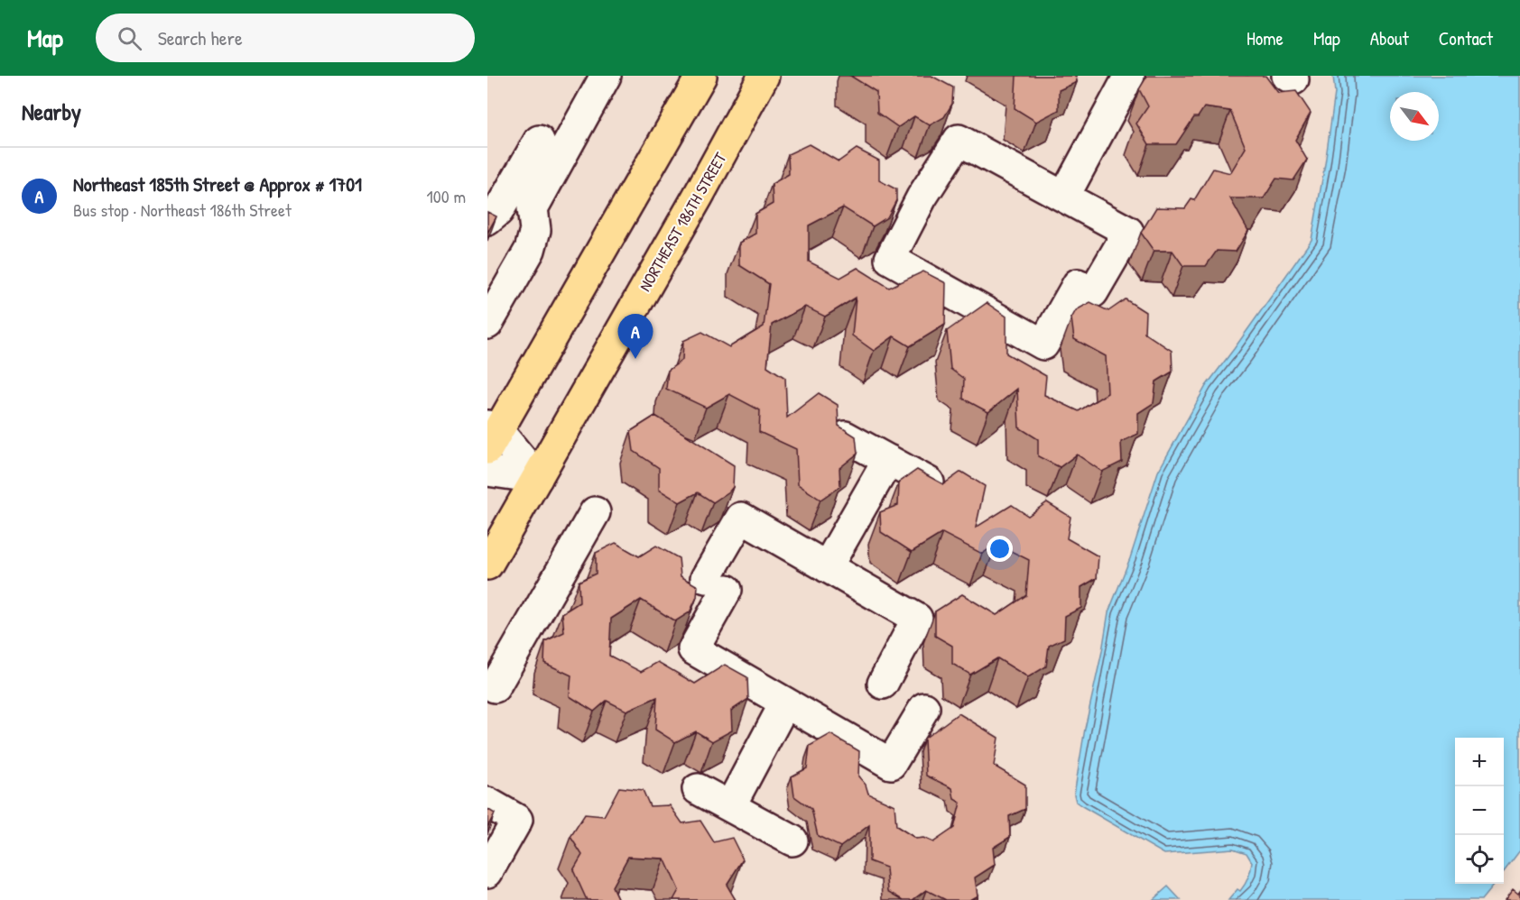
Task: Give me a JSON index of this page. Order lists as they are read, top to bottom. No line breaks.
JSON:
{"streets":{"main road":["NORTHEAST 186TH STREET"]},"north":"bottom right","page":{"header":"Map","search":"Search here","nav":["Home","Map","About","Contact"],"heading":"Nearby","list":[{"mark":"A","name":"Northeast 185th Street @ Approx # 1701","note":"Bus stop · Northeast 186th Street","value":"100 m"}],"pins":"A","map_buttons":["+","−"]}}
